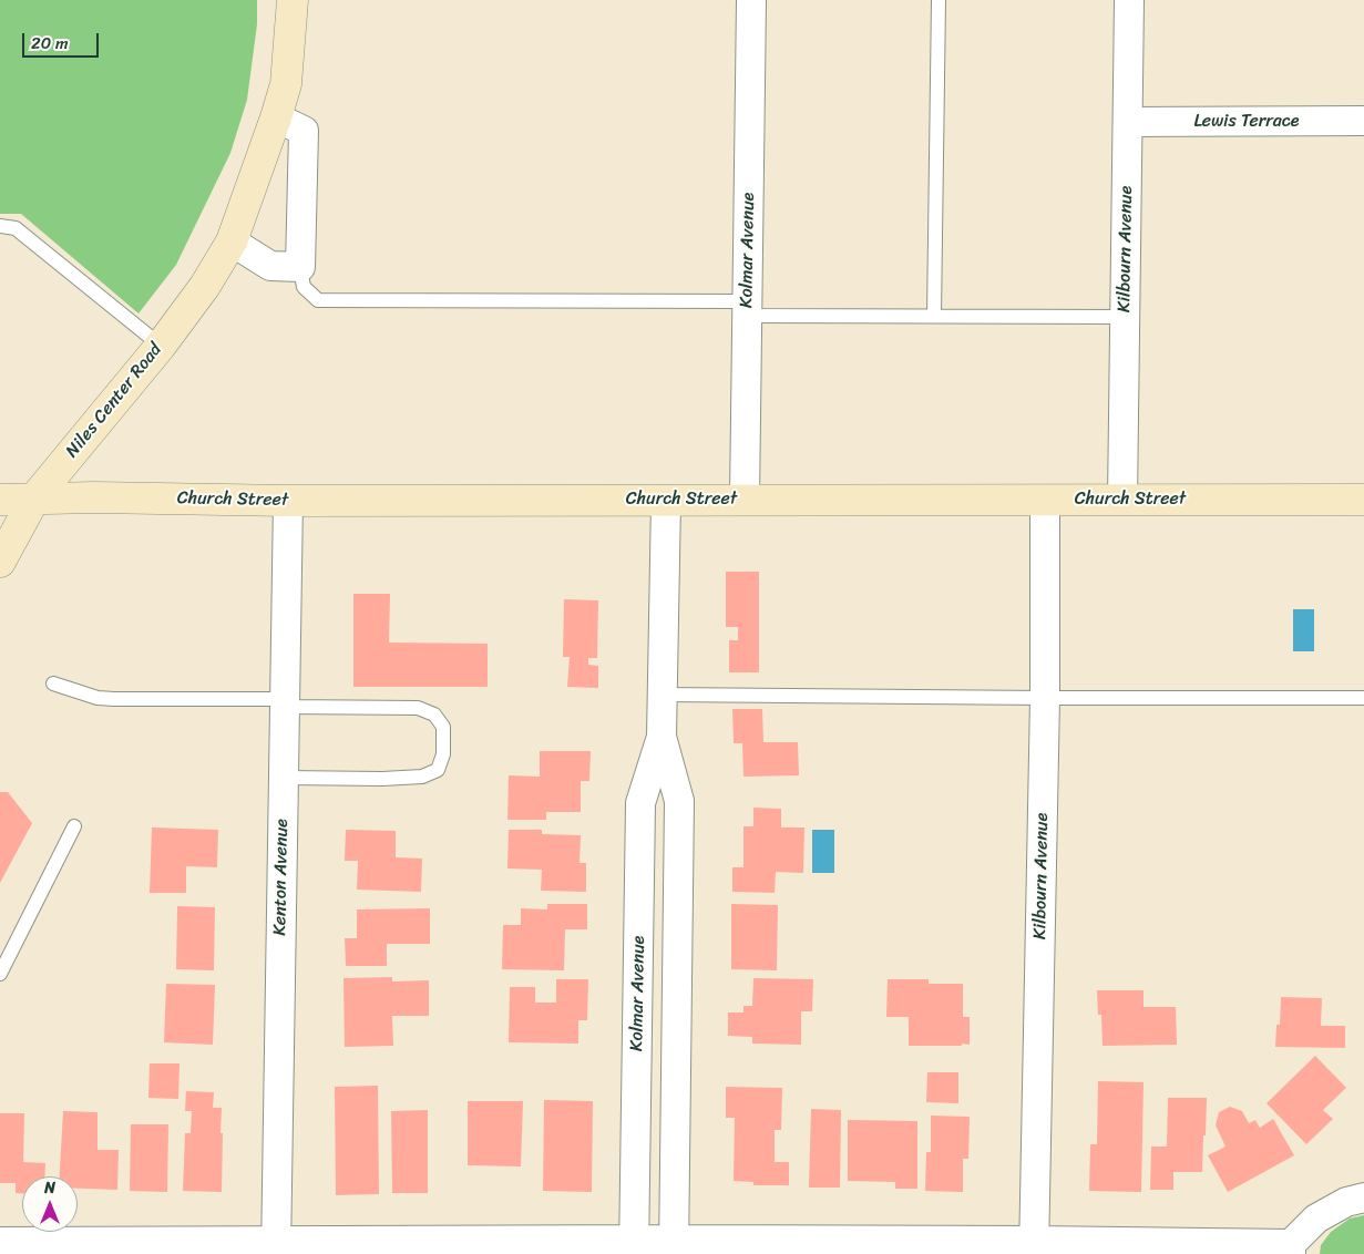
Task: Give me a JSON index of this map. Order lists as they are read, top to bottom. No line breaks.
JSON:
{"streets":{"street":["Lewis Terrace","Kilbourn Avenue","Kolmar Avenue","Niles Center Road","Church Street","Kenton Avenue"]},"crossings":[["Lewis Terrace","Kilbourn Avenue"],["Kilbourn Avenue","Church Street"],["Kolmar Avenue","Church Street"],["Niles Center Road","Church Street"],["Church Street","Kenton Avenue"]],"scale_bar":"20 m","north":"top"}
